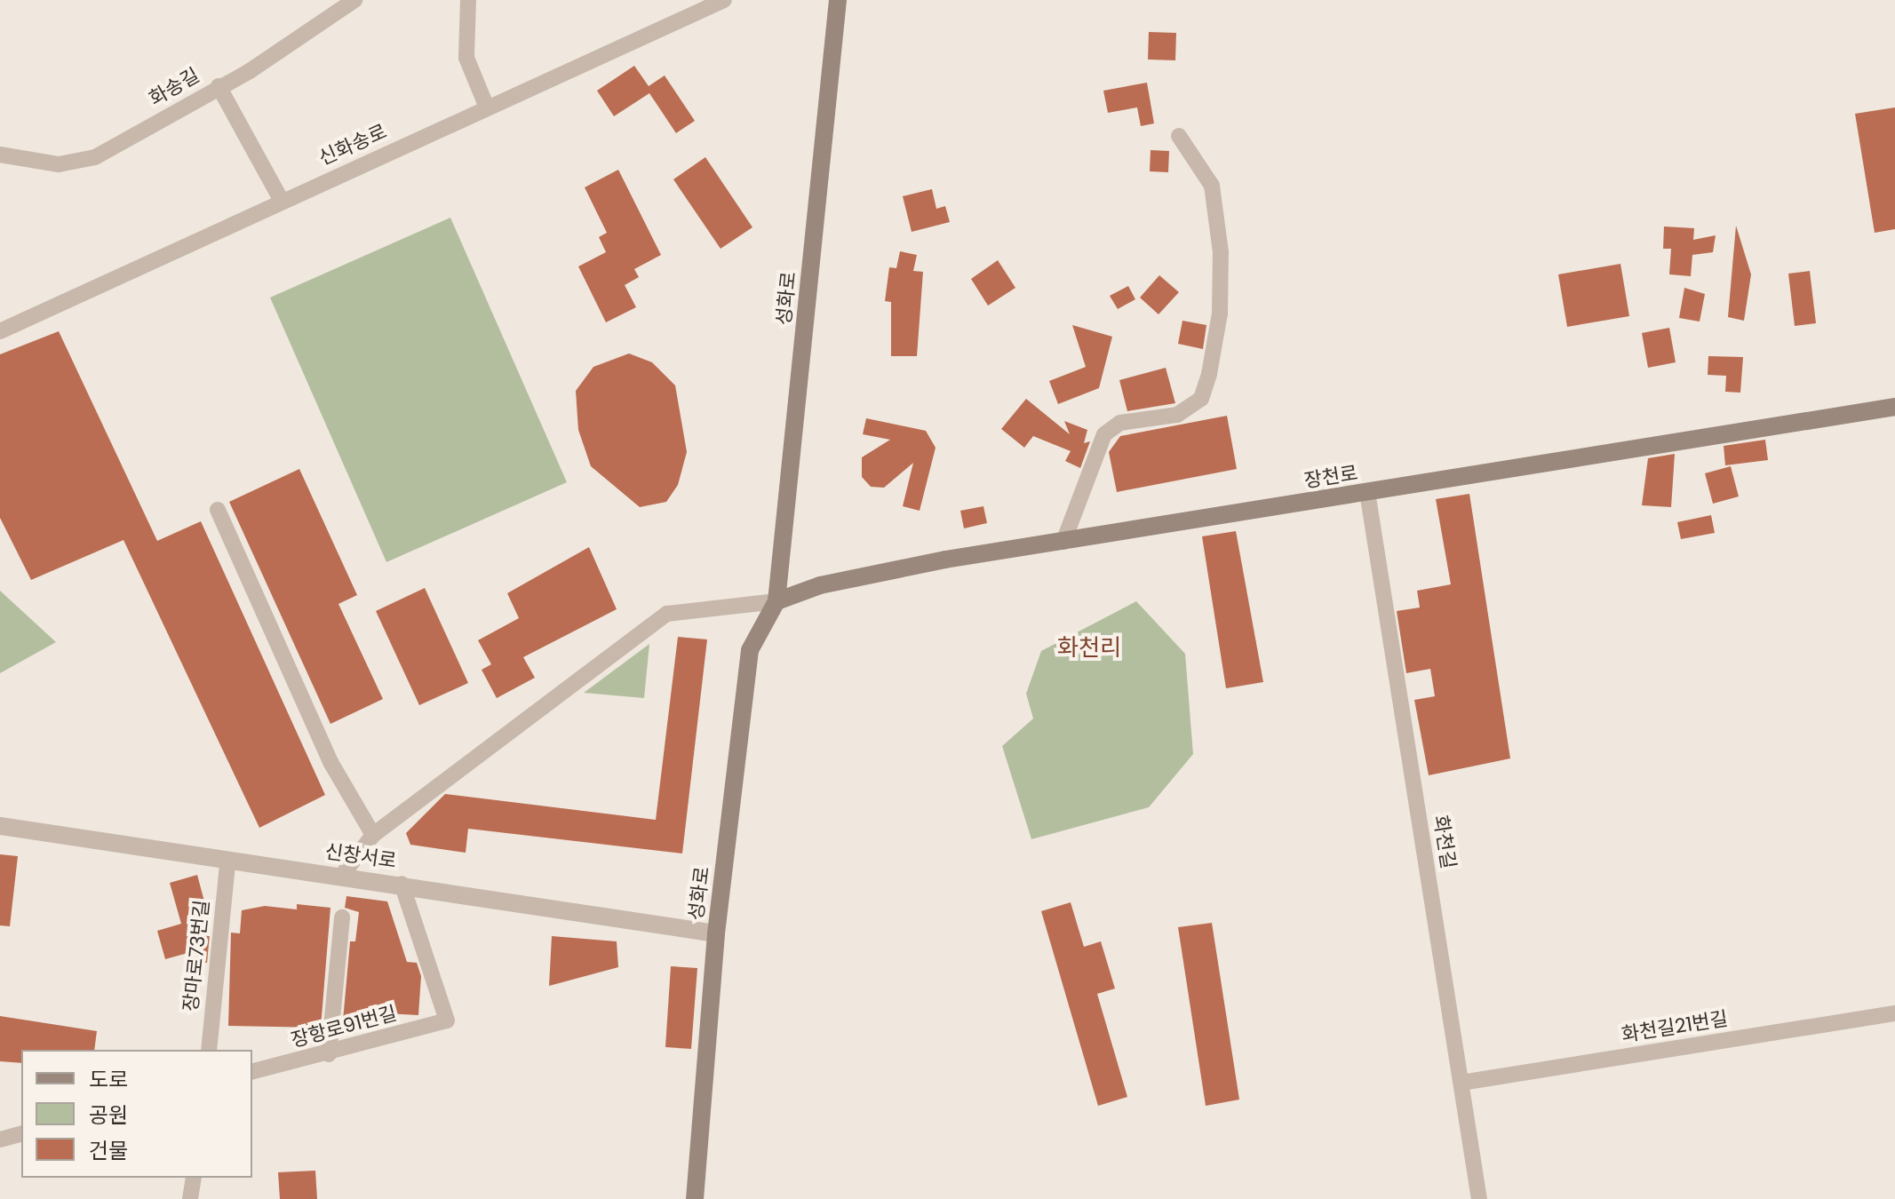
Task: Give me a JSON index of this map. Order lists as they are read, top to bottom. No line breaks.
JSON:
{"streets":{"main road":["성화로","장천로"],"street":["화송길","신화송로","화천길","신창서로","장마로73번길","장항로91번길","화천길21번길"]},"crossings":[["성화로","장천로"],["성화로","신창서로"],["장천로","화천길"],["화천길","화천길21번길"],["신창서로","장마로73번길"],["신창서로","장항로91번길"]],"districts":["화천리"],"legend":["도로","공원","건물"]}
